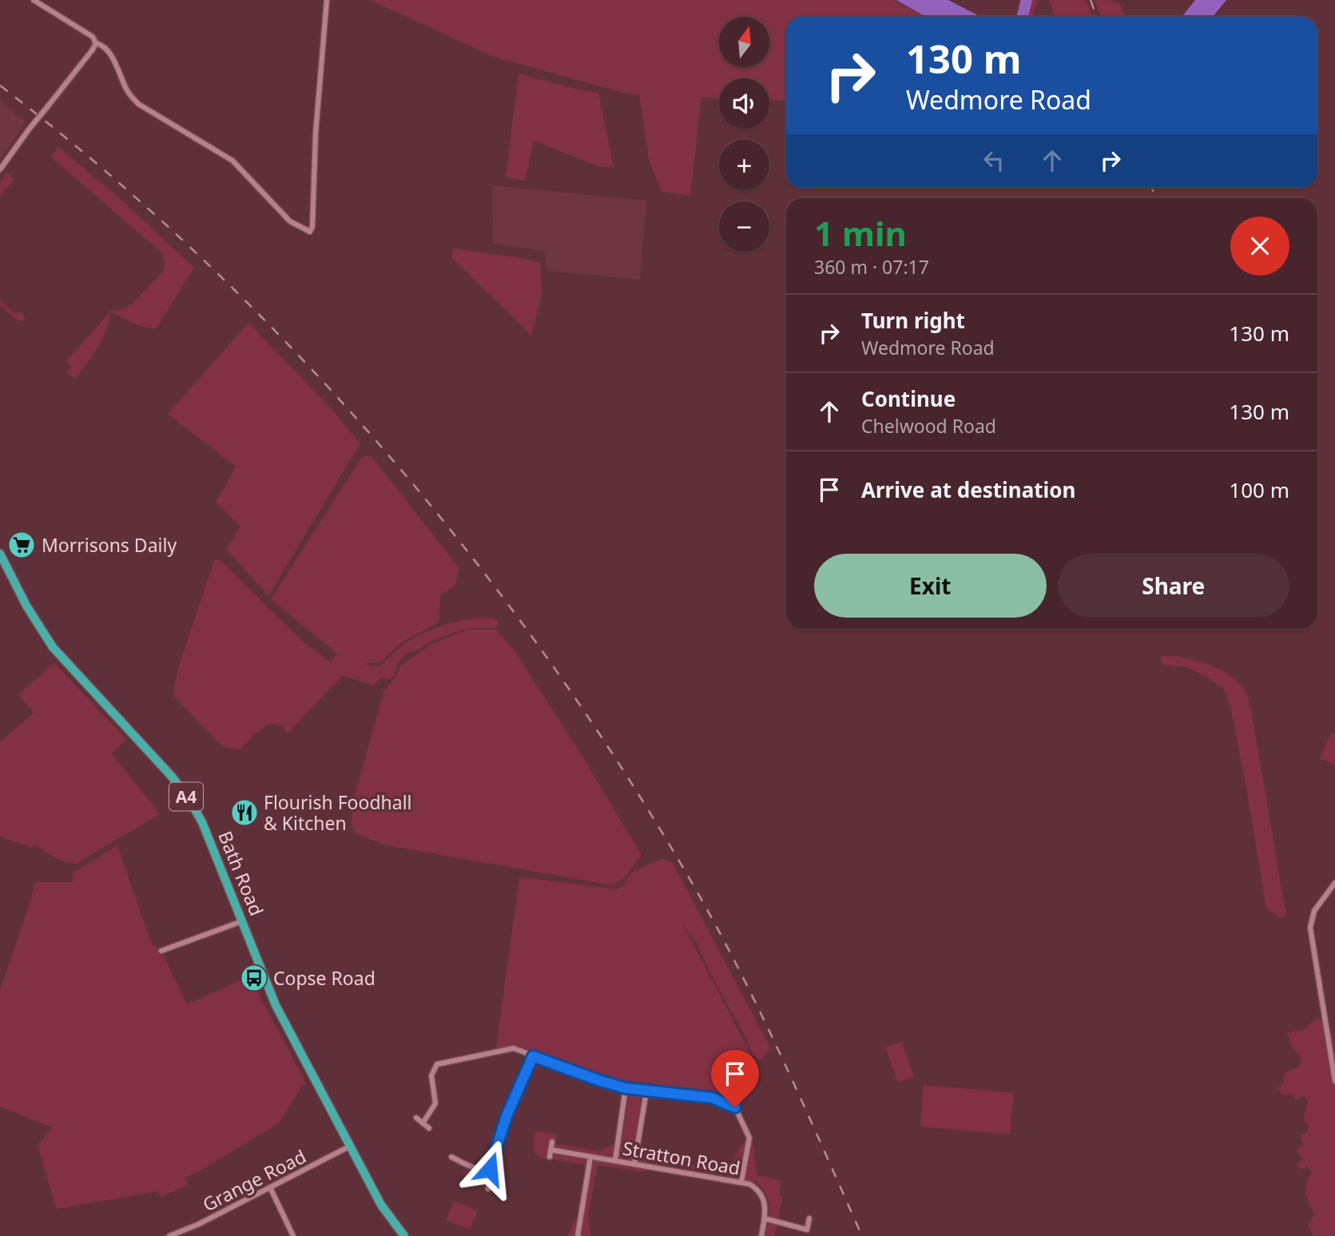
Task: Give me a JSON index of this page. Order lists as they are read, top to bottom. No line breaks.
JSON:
{"streets":{"highway":["A4","Bath Road"],"street":["Stratton Road","Grange Road"]},"crossings":[["Bath Road","Grange Road"]],"places":{"supermarket":["Morrisons Daily"],"restaurant":["Flourish Foodhall & Kitchen"],"bus stop":["Copse Road"]},"north":"top","page":{"map_buttons":["+","−"],"turn":["130 m","Wedmore Road"],"heading":["1 min","360 m · 07:17"],"list":[{"name":"Turn right","note":"Wedmore Road","value":"130 m"},{"name":"Continue","note":"Chelwood Road","value":"130 m"},{"name":"Arrive at destination","value":"100 m"}],"buttons":["Exit","Share"]}}
